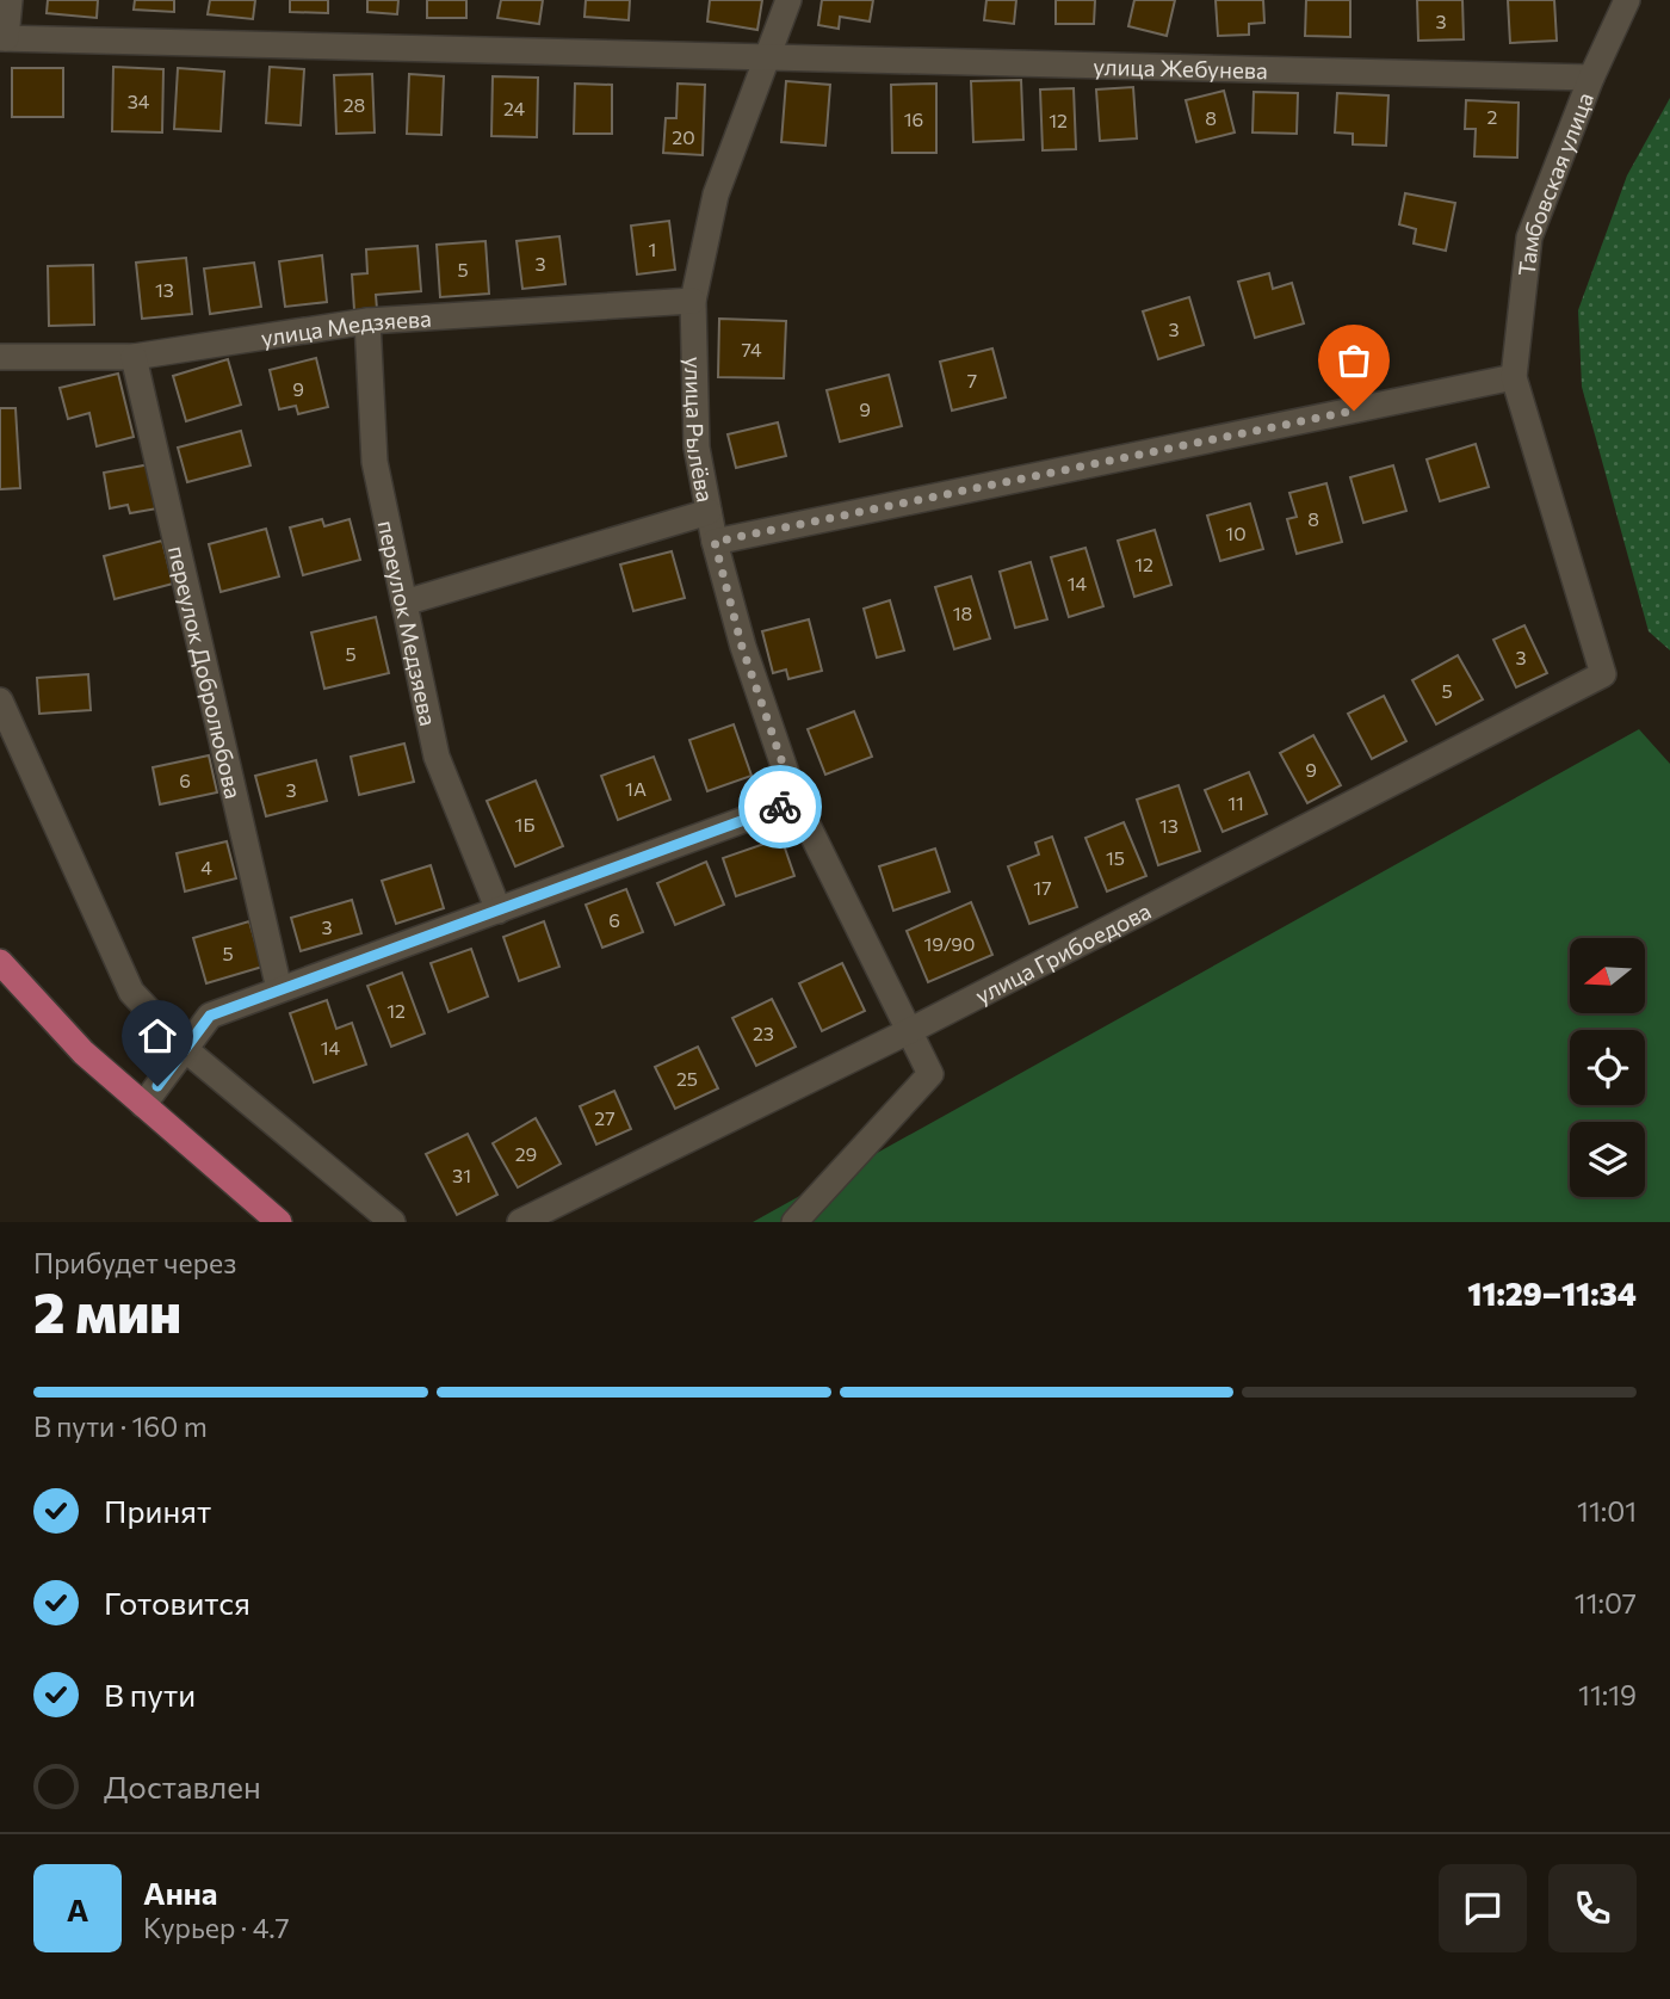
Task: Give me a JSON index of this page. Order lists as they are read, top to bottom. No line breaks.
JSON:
{"streets":{"street":["улица Жебунева","Тамбовская улица","улица Медзяева","улица Рылёва","переулок Медзяева","переулок Добролюбова","улица Грибоедова"]},"crossings":[["улица Жебунева","Тамбовская улица"],["улица Жебунева","улица Рылёва"],["Тамбовская улица","улица Грибоедова"],["улица Медзяева","улица Рылёва"],["улица Медзяева","переулок Медзяева"],["улица Медзяева","переулок Добролюбова"],["улица Рылёва","улица Грибоедова"]],"house_numbers":["3","34","28","24","2","8","16","12","20","1","3","5","13","3","74","7","9","9","8","10","12","14","18","5","3","5","9","6","1А","3","11","1Б","13","15","4","17","6","3","19/90","5","12","23","14","25","27","29","31"],"north":"left","page":{"heading":["2 мин","Прибудет через","11:29–11:34"],"panel":["Анна","Курьер · 4.7"],"bar":"В пути · 160 m","list":[["Принят","11:01"],["Готовится","11:07"],["В пути","11:19"],"Доставлен"],"round":"А"}}
